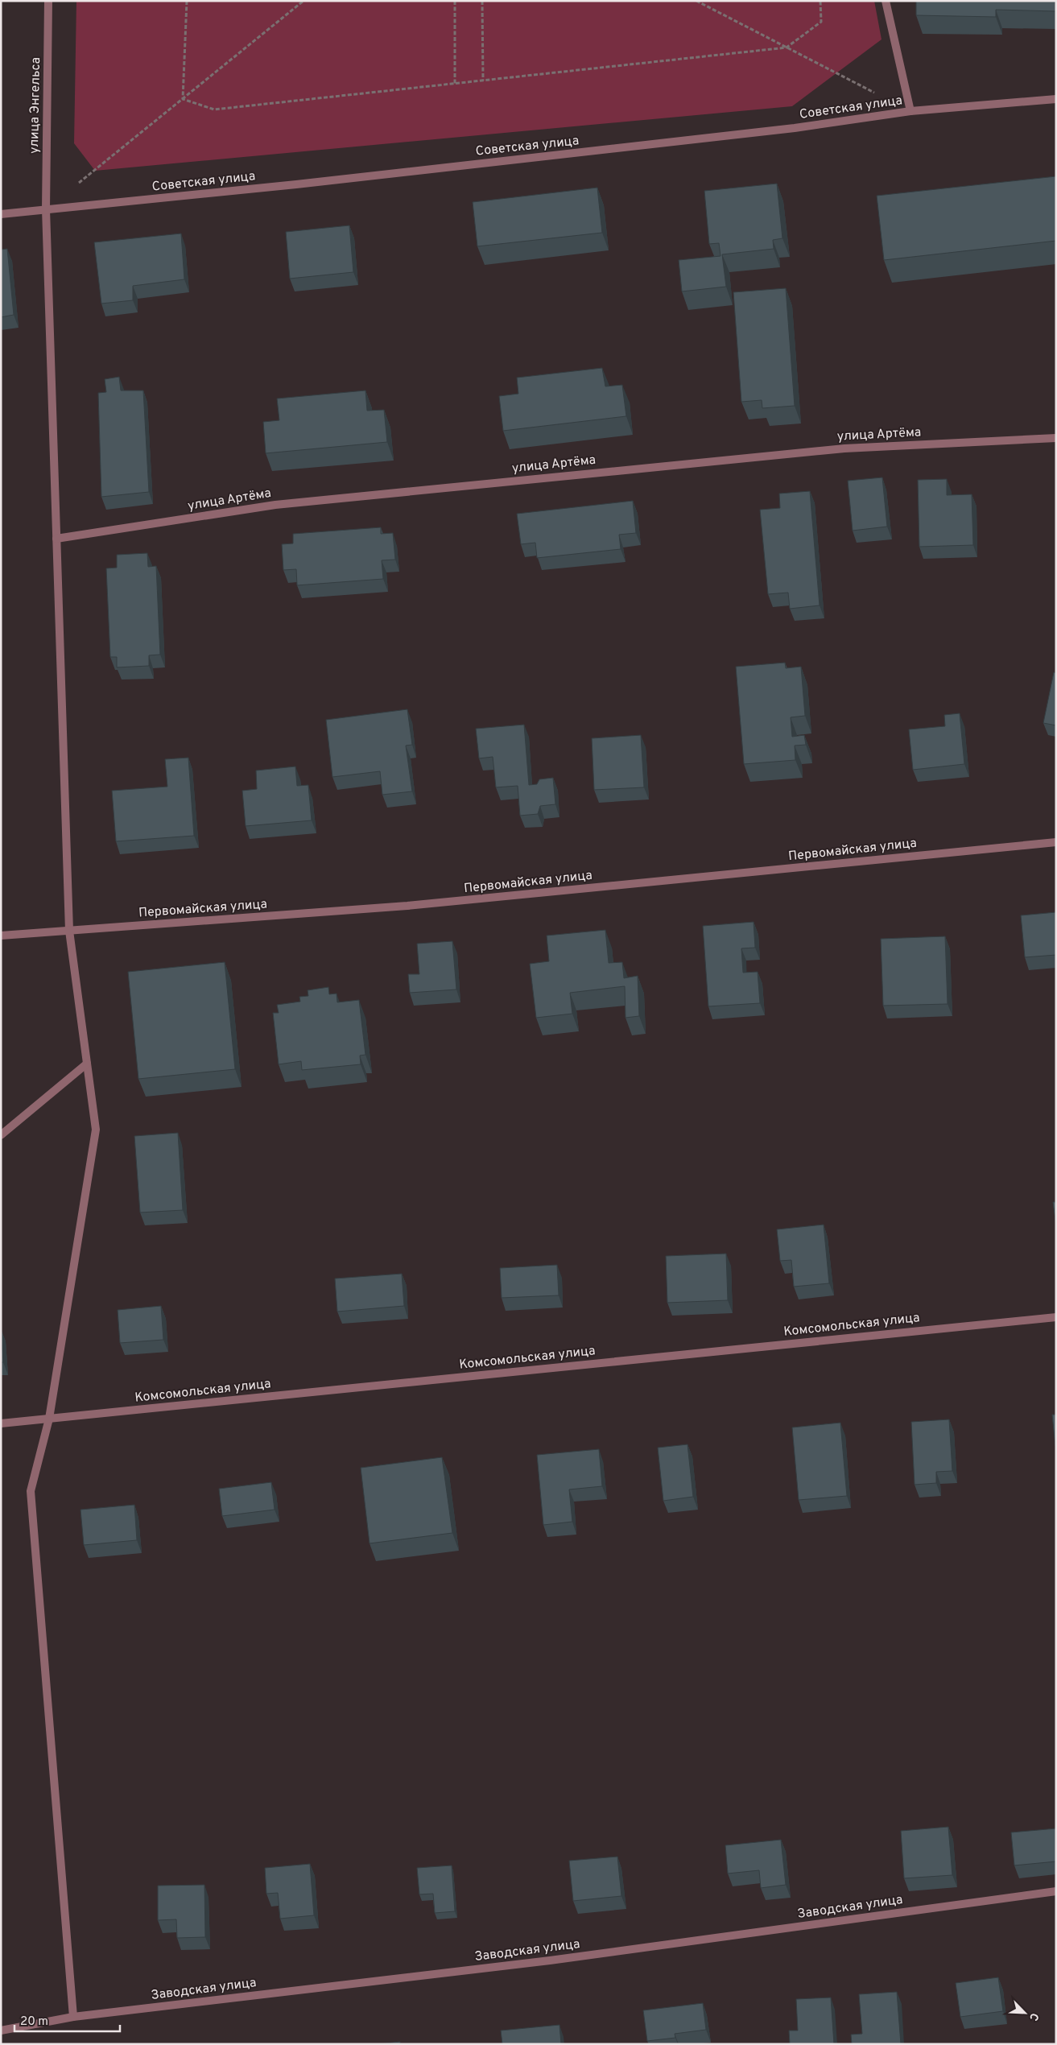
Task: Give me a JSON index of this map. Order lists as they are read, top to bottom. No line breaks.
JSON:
{"streets":{"street":["улица Энгельса","Советская улица","улица Артёма","Первомайская улица","Комсомольская улица","Заводская улица"]},"crossings":[["улица Энгельса","Советская улица"],["улица Энгельса","улица Артёма"],["улица Энгельса","Первомайская улица"],["улица Энгельса","Комсомольская улица"],["улица Энгельса","Заводская улица"]],"scale_bar":"20 m","north":"bottom right"}
